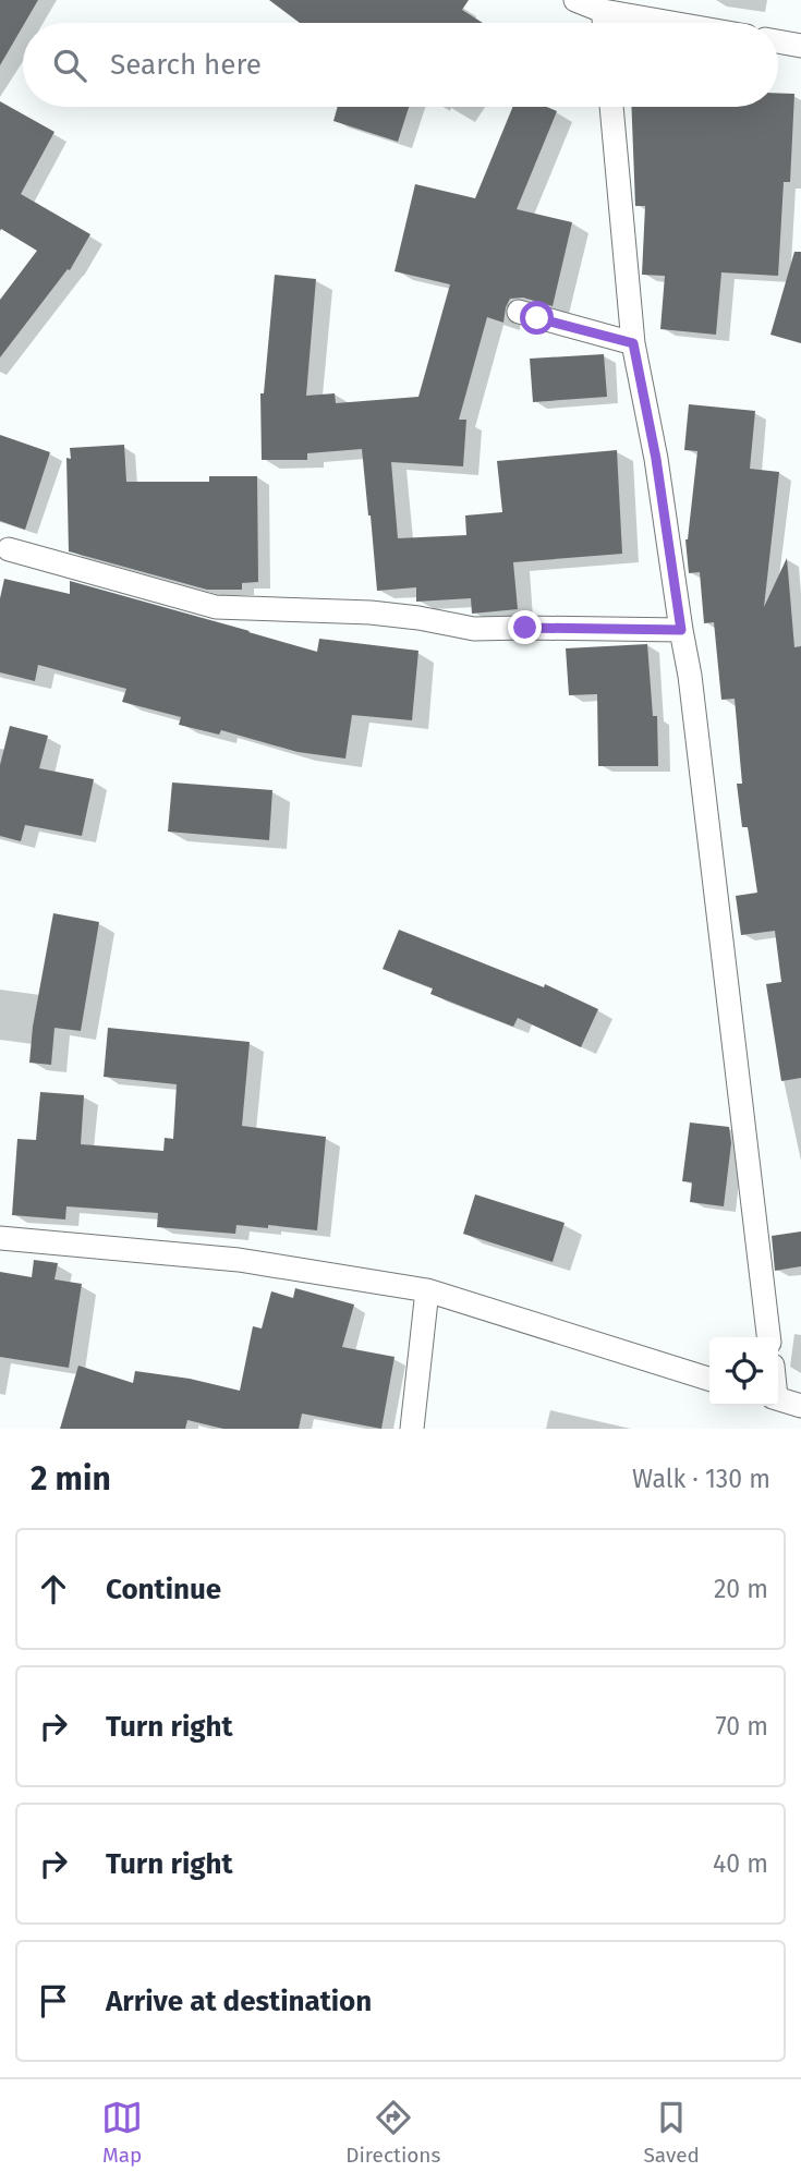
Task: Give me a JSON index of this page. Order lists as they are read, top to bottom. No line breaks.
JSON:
{"page":{"search":"Search here","heading":["2 min","Walk · 130 m"],"list":[["Continue","20 m"],["Turn right","70 m"],["Turn right","40 m"],"Arrive at destination"],"nav":["Map","Directions","Saved"]}}
